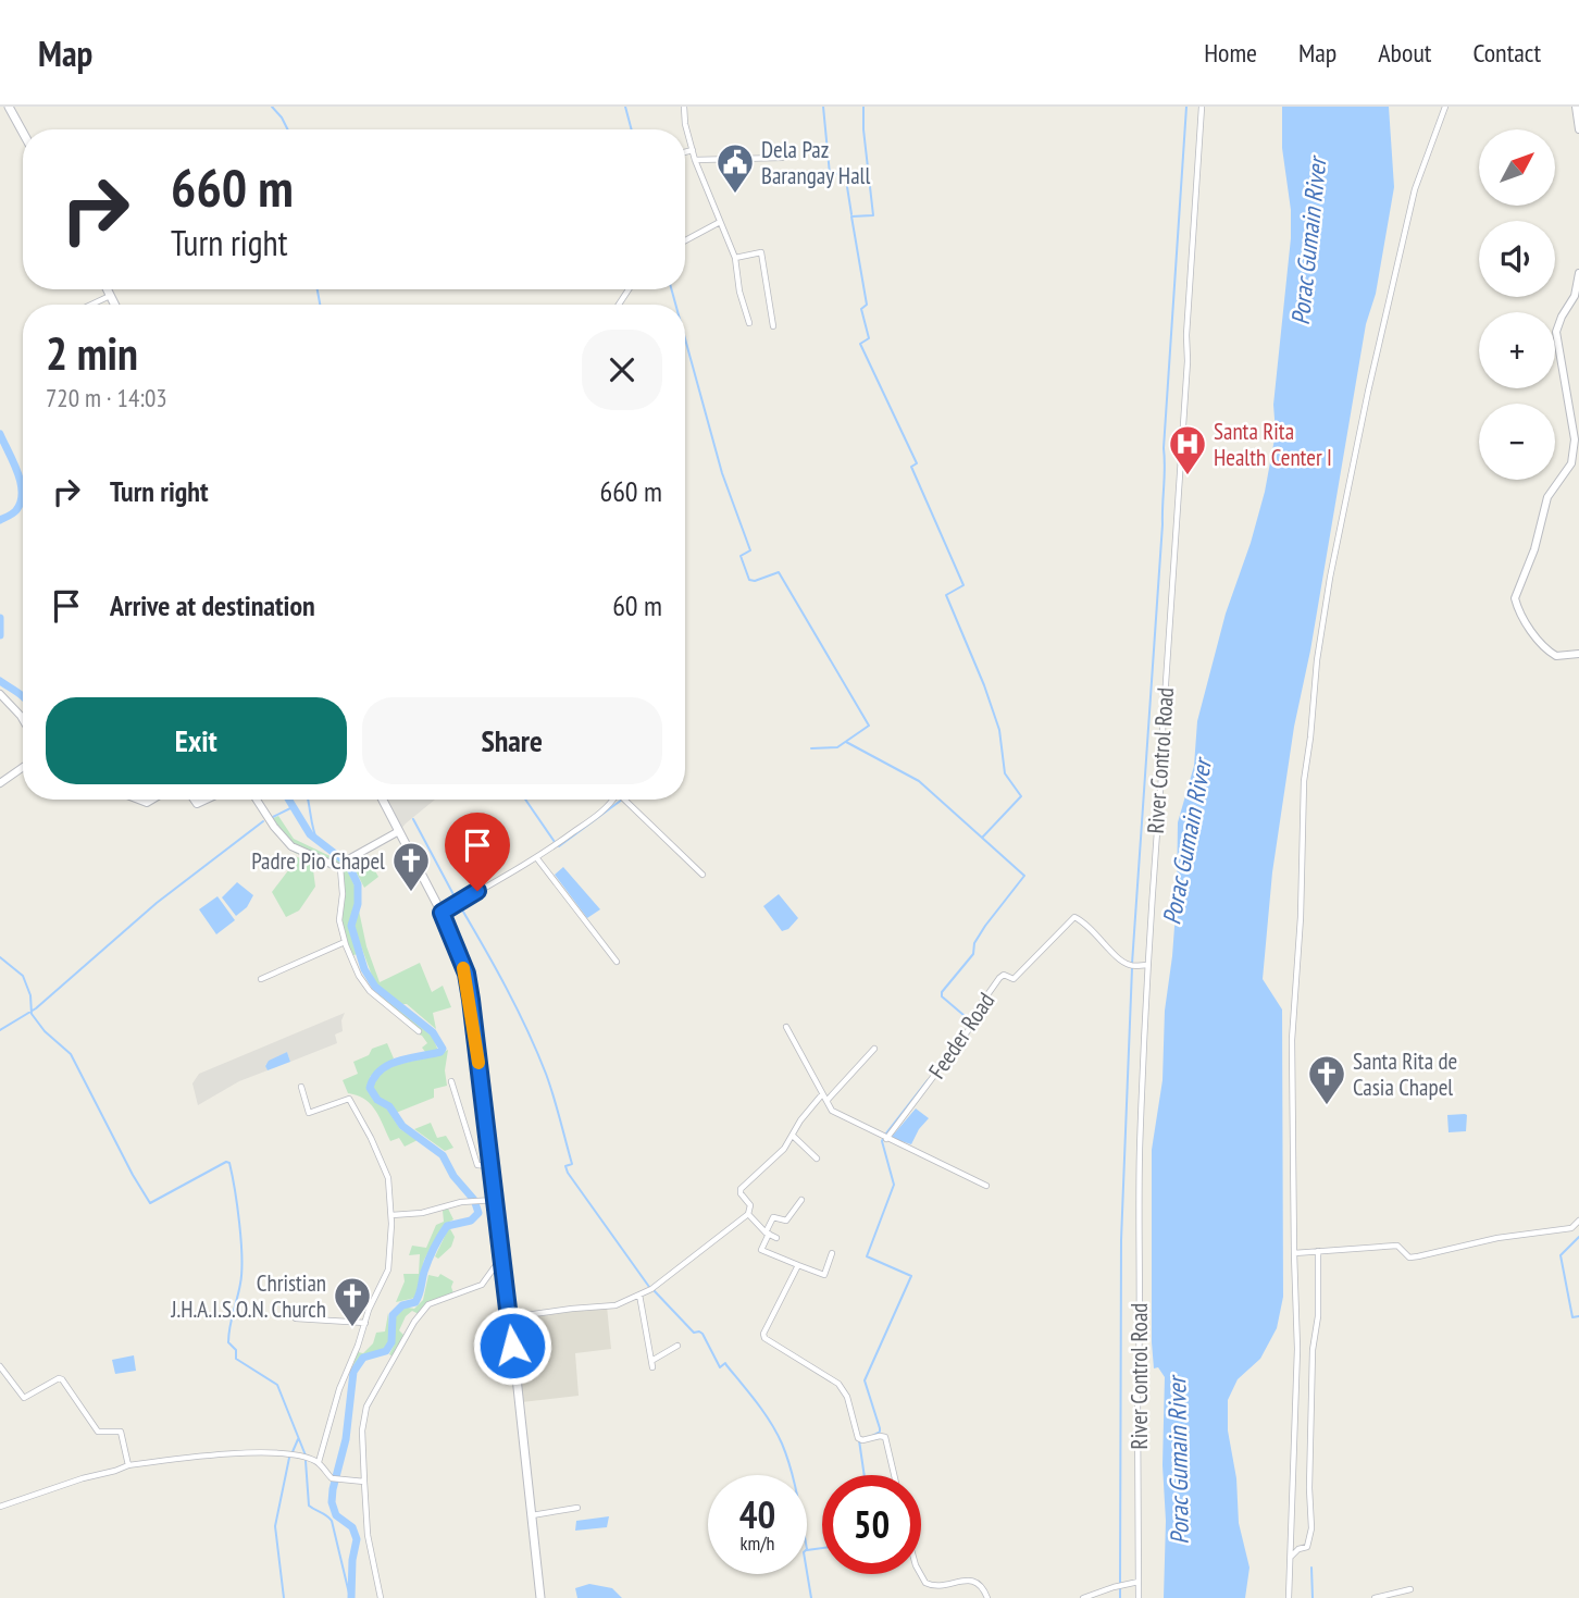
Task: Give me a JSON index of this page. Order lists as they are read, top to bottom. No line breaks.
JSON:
{"streets":{"street":["River Control Road","Feeder Road"]},"crossings":[["River Control Road","Feeder Road"]],"water":["Porac Gumain River"],"places":{"public building":["Dela Paz Barangay Hall"],"hospital":["Santa Rita Health Center I"],"church":["Padre Pio Chapel","Santa Rita de Casia Chapel","Christian J.H.A.I.S.O.N. Church"]},"north":"top right","page":{"header":"Map","nav":["Home","Map","About","Contact"],"map_buttons":["+","−"],"turn":["660 m","Turn right"],"heading":["2 min","720 m · 14:03"],"list":[{"name":"Turn right","value":"660 m"},{"name":"Arrive at destination","value":"60 m"}],"buttons":["Exit","Share"],"speed":"40 km/h","limit":"50"}}
